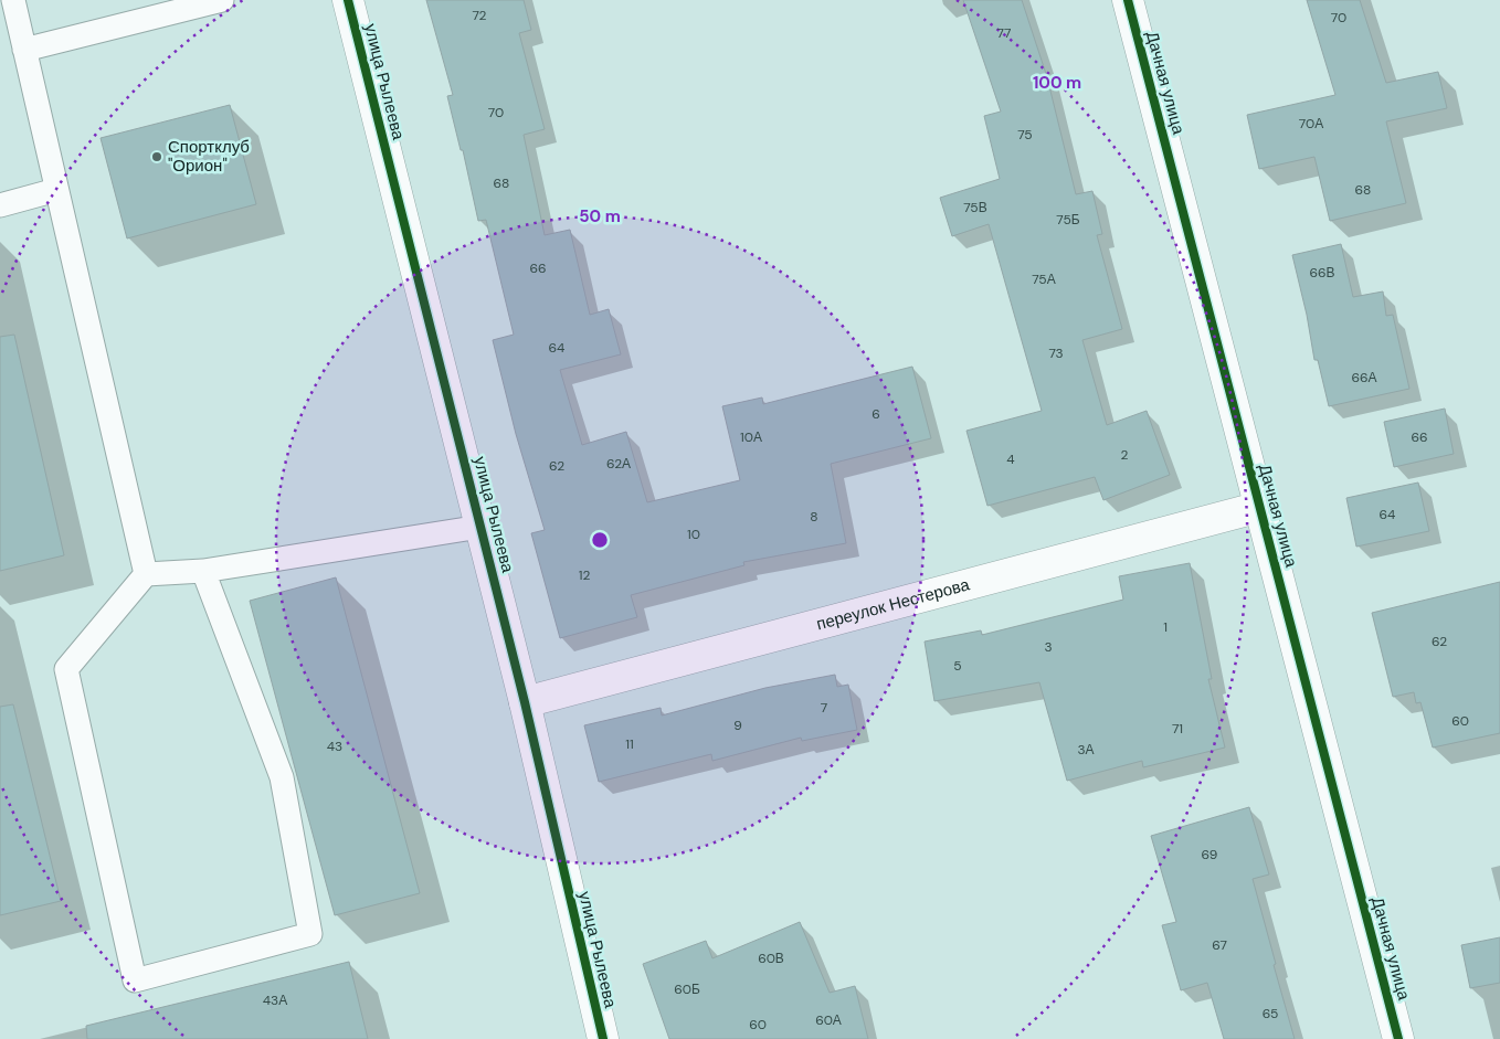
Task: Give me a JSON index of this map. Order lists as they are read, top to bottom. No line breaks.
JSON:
{"streets":{"street":["улица Рылеева","Дачная улица","переулок Нестерова"]},"crossings":[["улица Рылеева","переулок Нестерова"],["Дачная улица","переулок Нестерова"]],"places":["Спортклуб \"Орион\""],"house_numbers":["72","70","77","70","70А","75","68","68","75В","75Б","66","66В","75А","64","73","66А","6","10А","66","2","4","62А","62","64","8","10","12","1","62","3","5","7","60","9","71","11","43","3А","69","67","60В","60Б","43А","65","60А","60"],"rings":["100 m","50 m"]}
